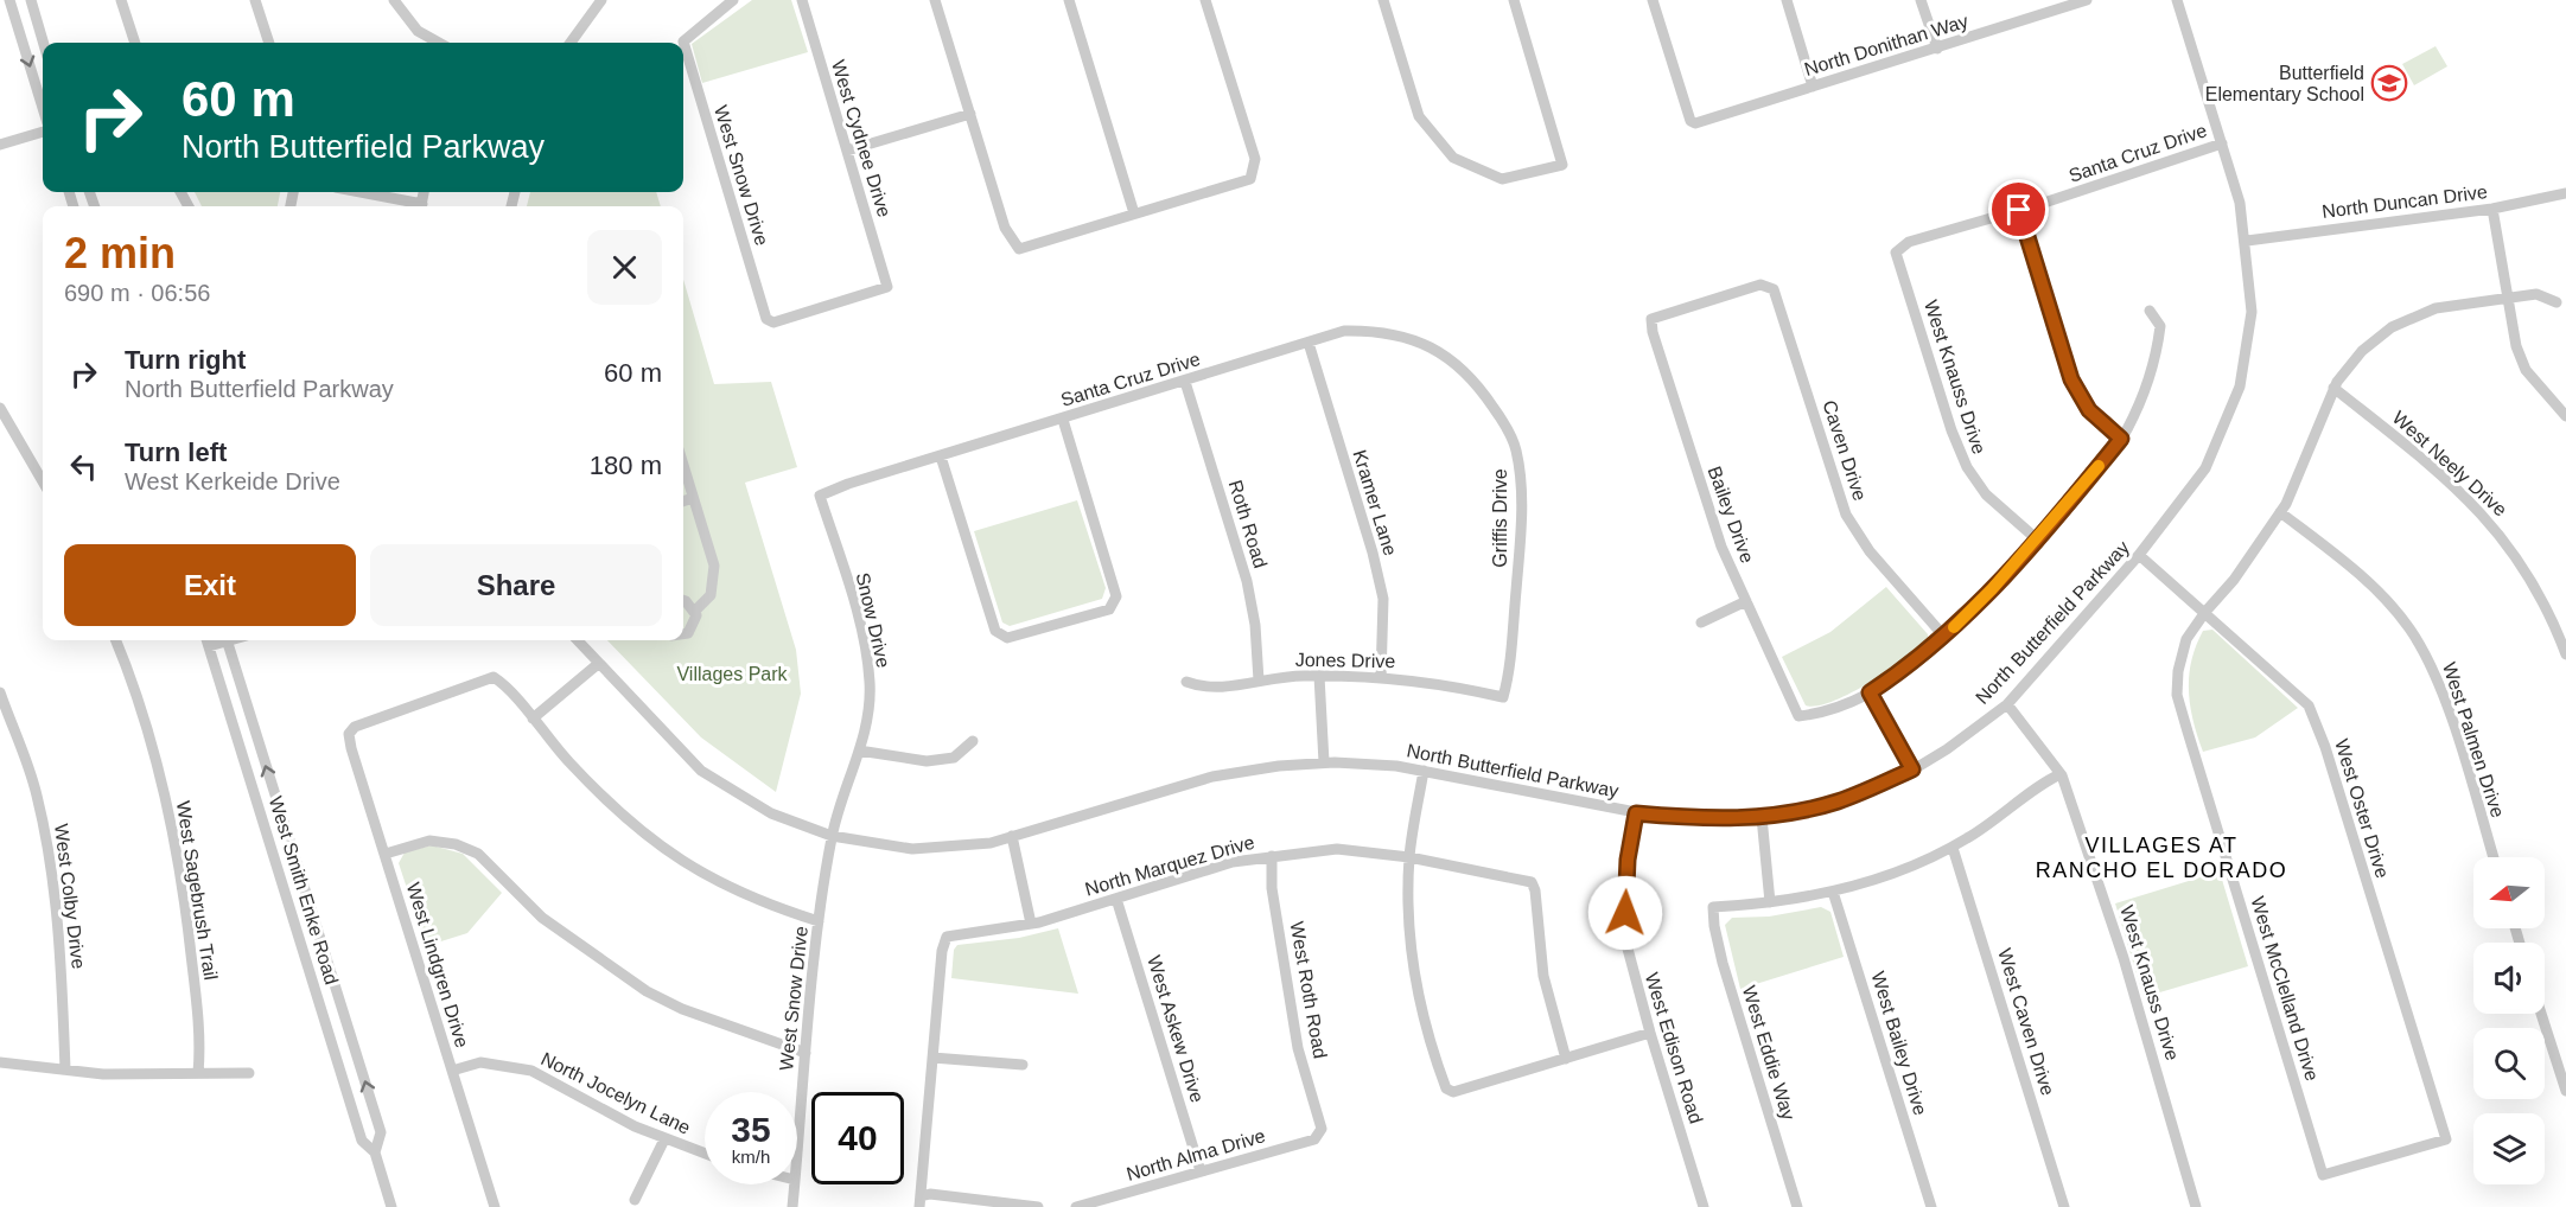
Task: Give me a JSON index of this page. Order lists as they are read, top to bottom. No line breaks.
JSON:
{"streets":{"street":["North Donithan Way","West Cydnee Drive","Santa Cruz Drive","West Snow Drive","North Duncan Drive","West Knauss Drive","Caven Drive","West Neely Drive","Kramer Lane","Bailey Drive","Griffis Drive","Roth Road","Snow Drive","North Butterfield Parkway","Jones Drive","West Palmen Drive","West Oster Drive","North Marquez Drive","West Sagebrush Trail","West Smith Enke Road","West Colby Drive","West Lindgren Drive","West McClelland Drive","West Roth Road","West Caven Drive","West Askew Drive","West Bailey Drive","West Edison Road","West Eddie Way","North Jocelyn Lane","North Alma Drive"]},"crossings":[["West Cydnee Drive","West Snow Drive"],["Santa Cruz Drive","West Knauss Drive"],["Santa Cruz Drive","Kramer Lane"],["Santa Cruz Drive","Griffis Drive"],["Santa Cruz Drive","Roth Road"],["Santa Cruz Drive","Snow Drive"],["Santa Cruz Drive","North Butterfield Parkway"],["West Snow Drive","Snow Drive"],["West Snow Drive","North Butterfield Parkway"],["North Duncan Drive","North Butterfield Parkway"],["West Knauss Drive","North Butterfield Parkway"],["Caven Drive","Bailey Drive"],["West Neely Drive","West McClelland Drive"],["Kramer Lane","Jones Drive"],["Griffis Drive","Jones Drive"],["Roth Road","Jones Drive"],["Snow Drive","North Butterfield Parkway"],["North Butterfield Parkway","West Oster Drive"],["North Butterfield Parkway","West Edison Road"],["West Palmen Drive","West McClelland Drive"],["West Oster Drive","West McClelland Drive"],["North Marquez Drive","West Roth Road"],["North Marquez Drive","West Askew Drive"],["West Lindgren Drive","North Jocelyn Lane"],["West Roth Road","North Alma Drive"],["West Askew Drive","North Alma Drive"]],"districts":["VILLAGES AT RANCHO EL DORADO"],"parks":["Villages Park"],"places":{"school or university":["Butterfield Elementary School"]},"north":"left","page":{"turn":["60 m","North Butterfield Parkway"],"heading":["2 min","690 m · 06:56"],"list":[{"name":"Turn right","note":"North Butterfield Parkway","value":"60 m"},{"name":"Turn left","note":"West Kerkeide Drive","value":"180 m"}],"buttons":["Exit","Share"],"speed":"35 km/h","limit":"40"}}
